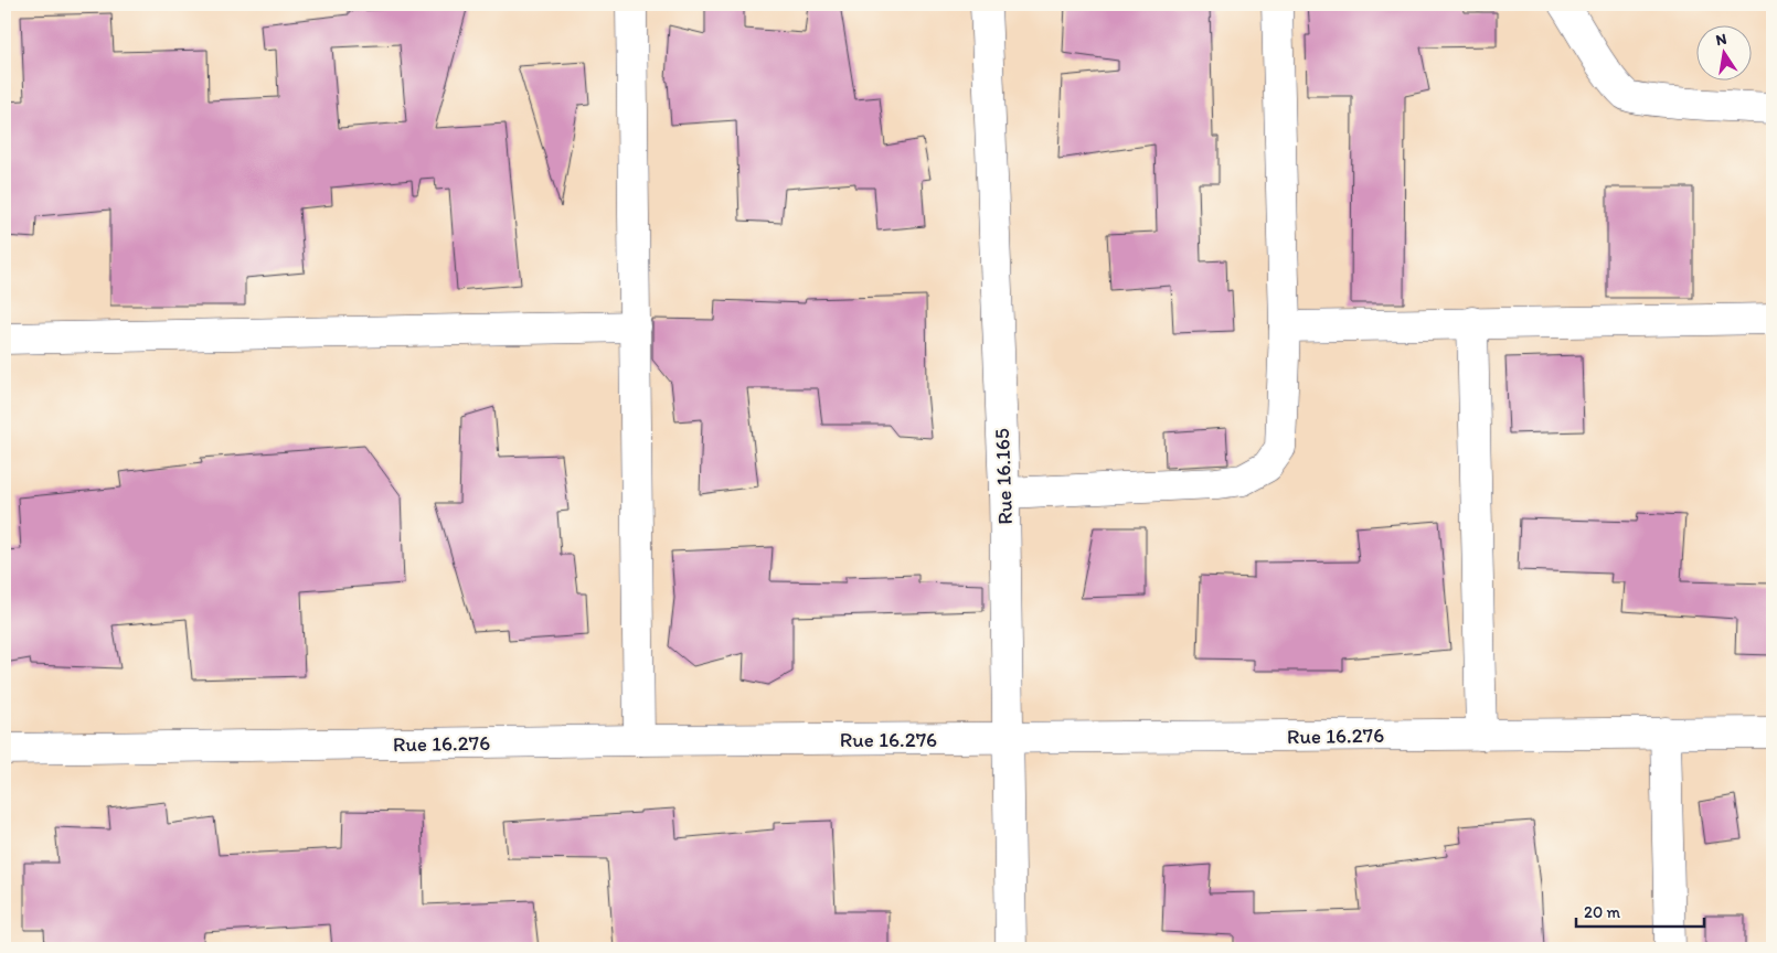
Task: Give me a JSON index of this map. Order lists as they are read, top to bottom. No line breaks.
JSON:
{"streets":{"street":["Rue 16.165","Rue 16.276"]},"crossings":[["Rue 16.165","Rue 16.276"]],"scale_bar":"20 m","north":"top"}
